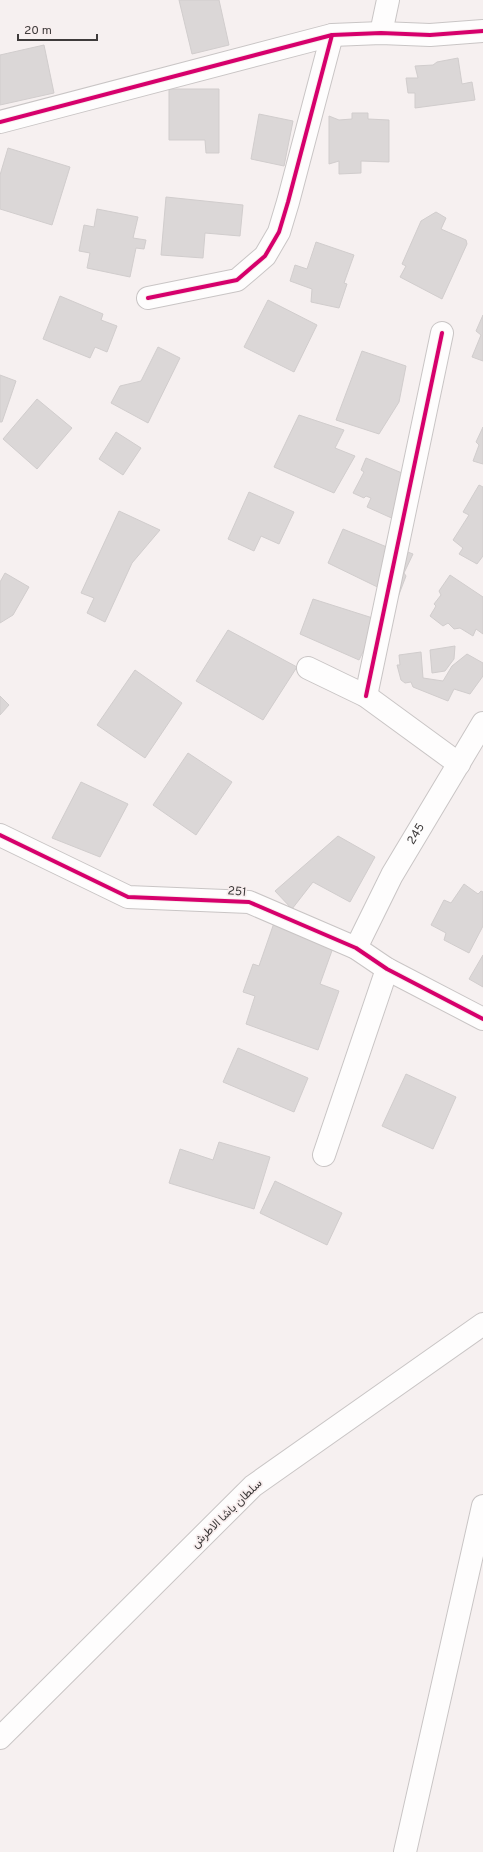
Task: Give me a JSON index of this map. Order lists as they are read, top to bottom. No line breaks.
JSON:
{"streets":{"street":["245","251","سلطان باشا الاطرش"]},"crossings":[["245","251"]],"scale_bar":"20 m"}
